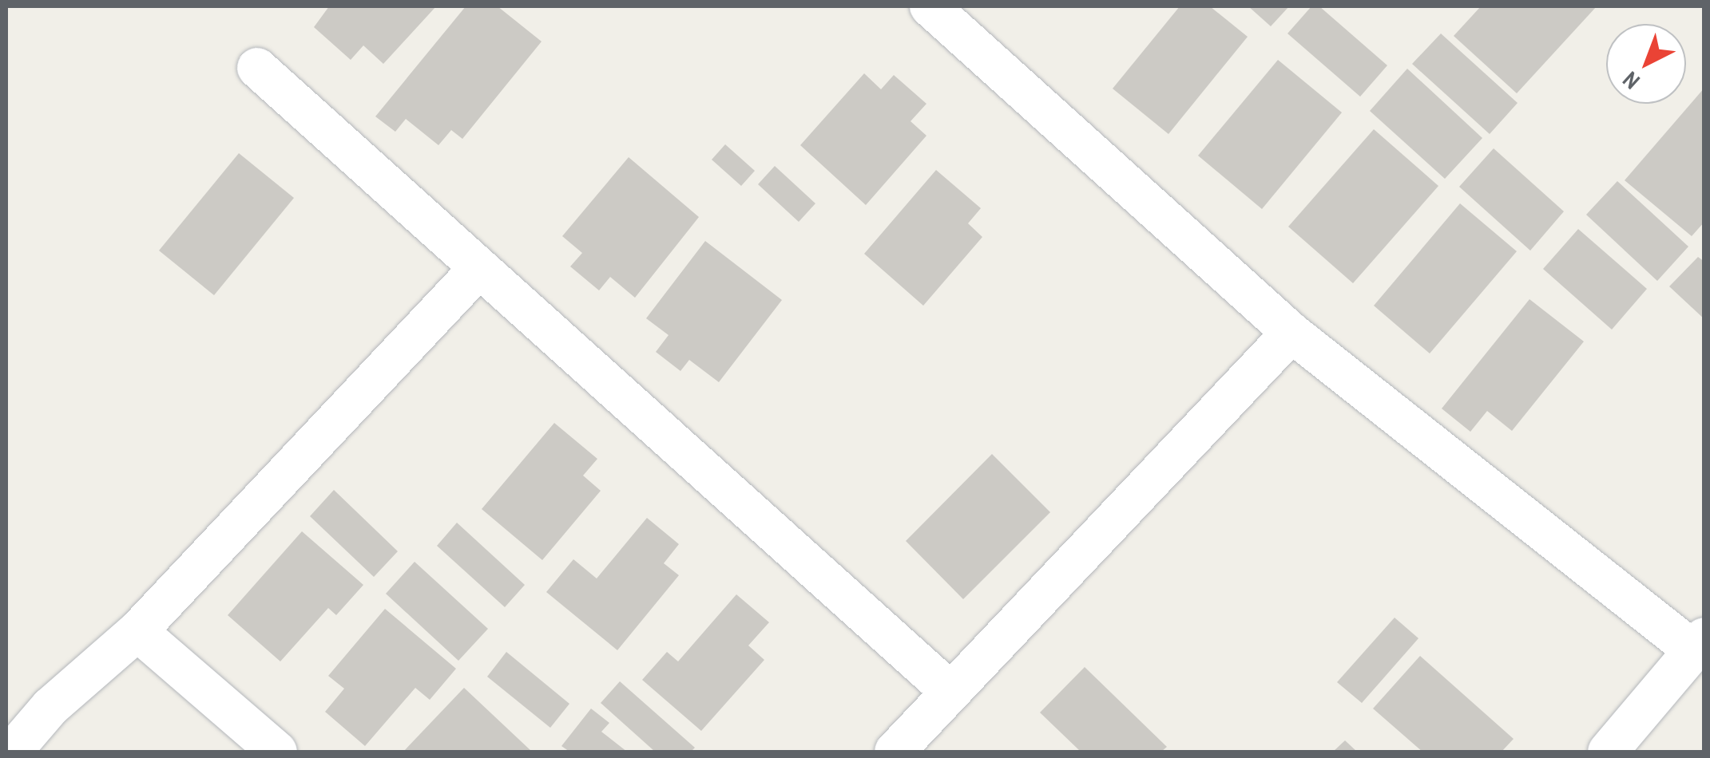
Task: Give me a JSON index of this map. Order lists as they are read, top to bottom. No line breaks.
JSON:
{"north":"bottom left"}
